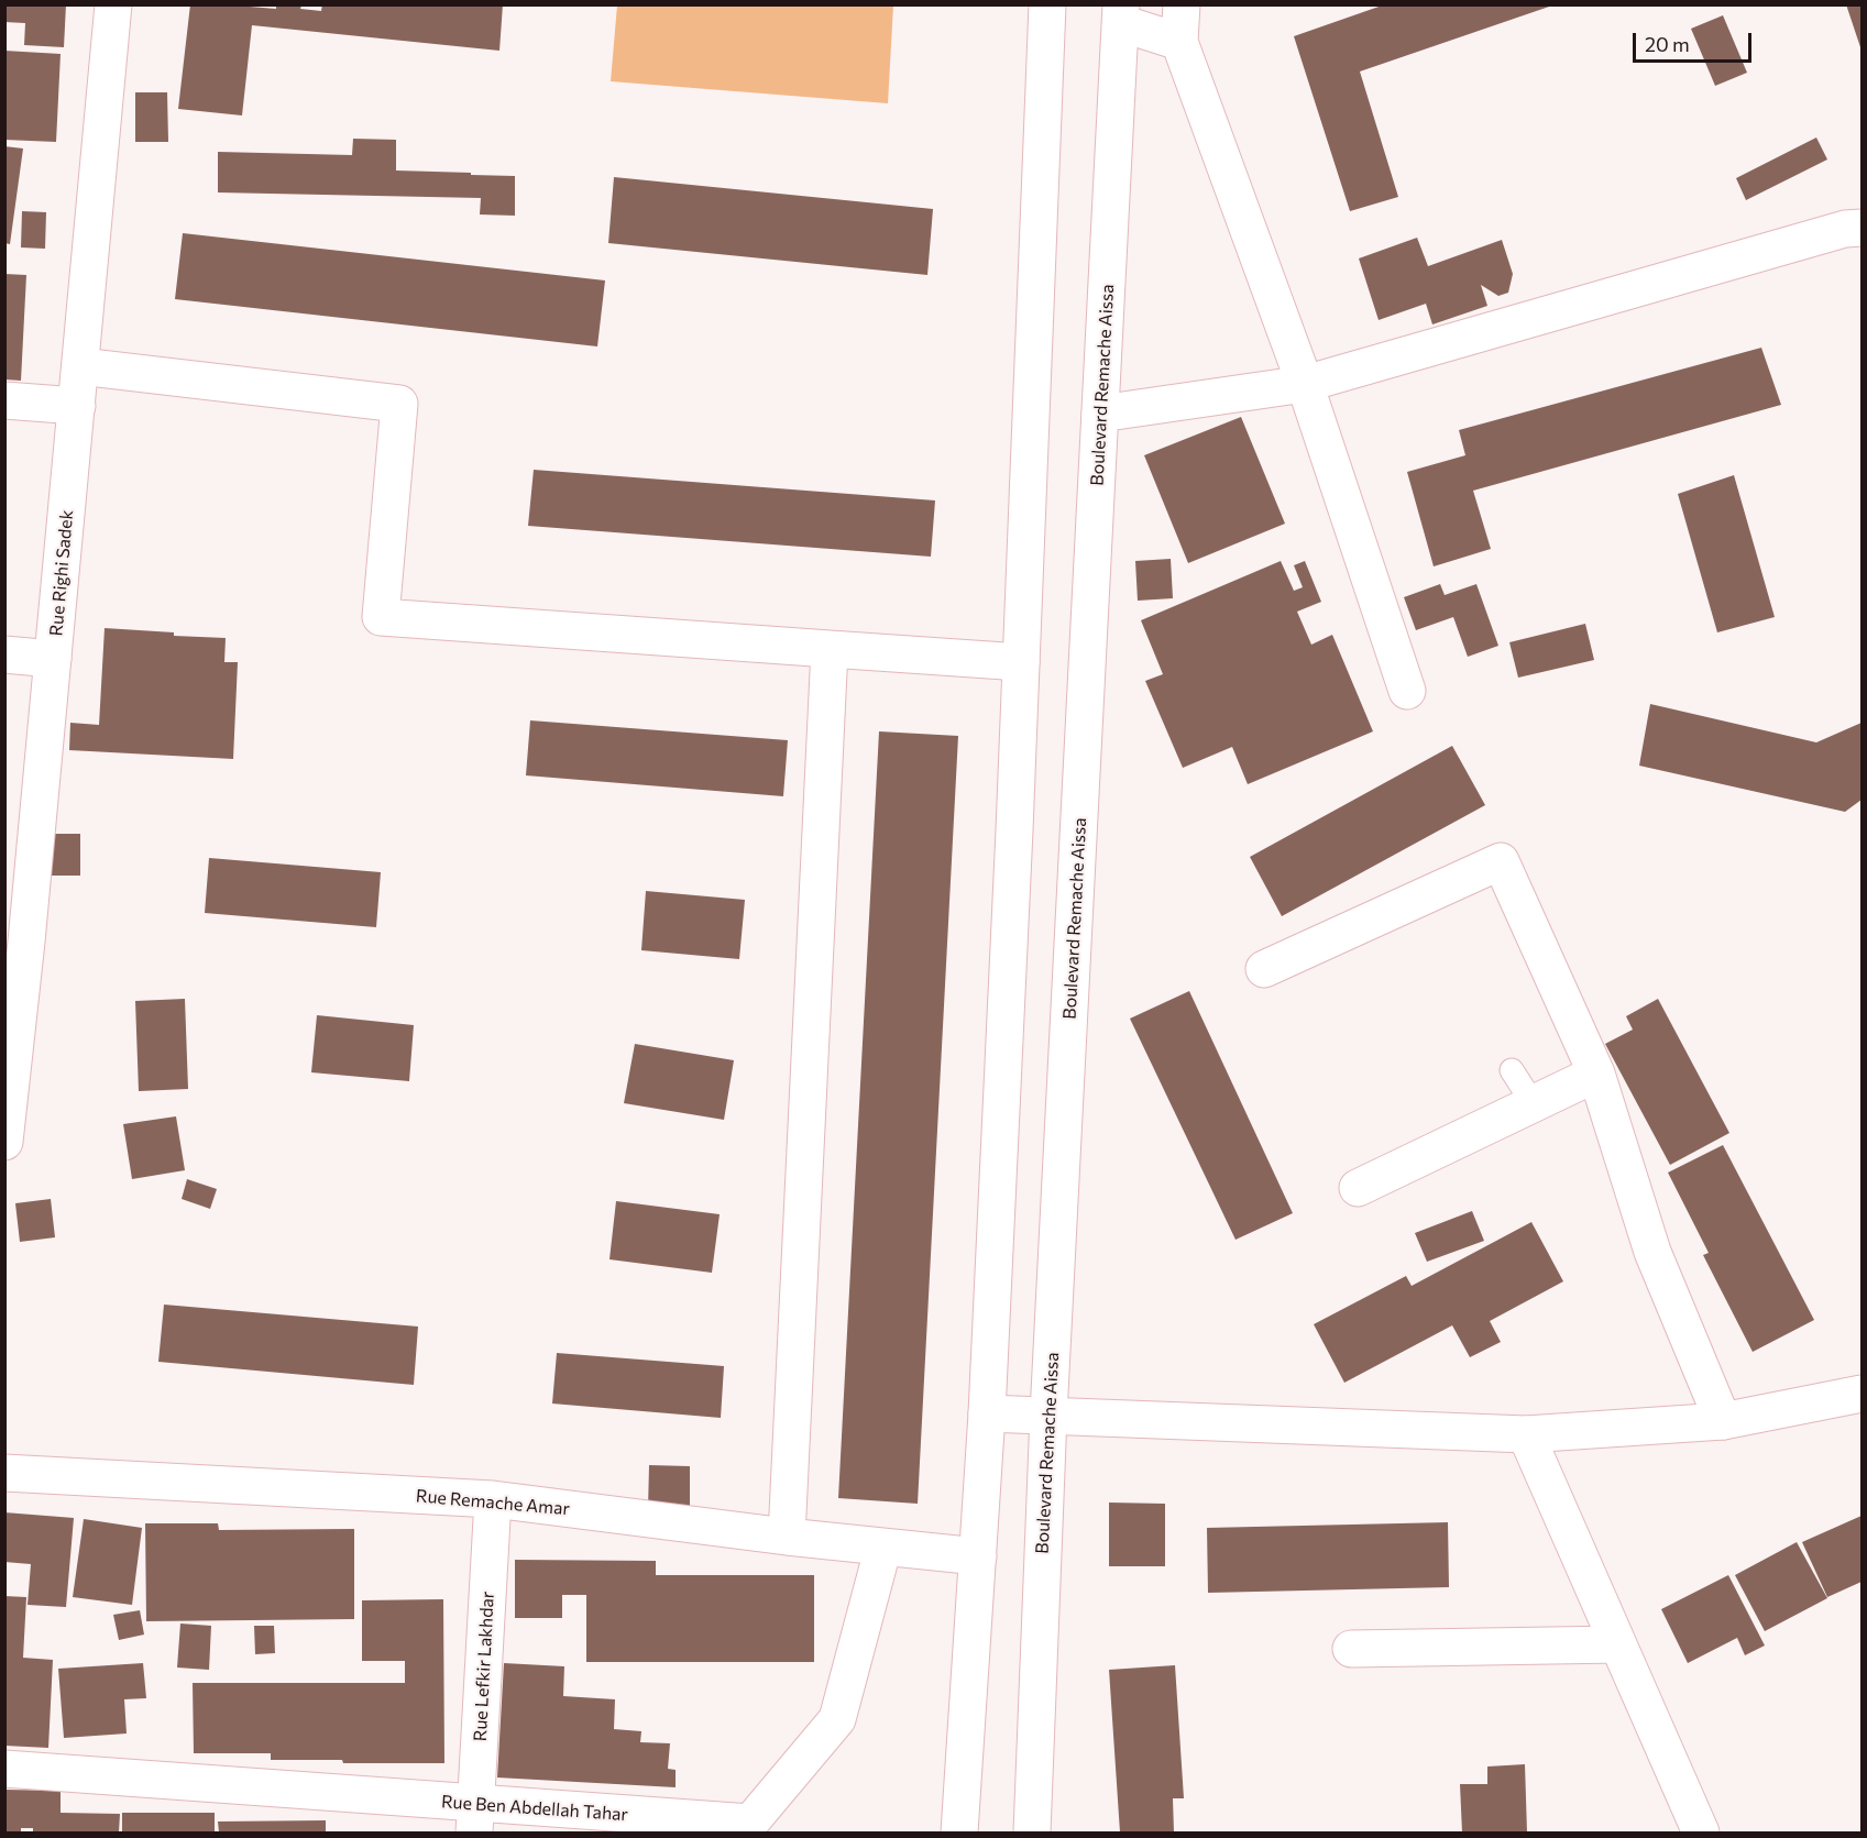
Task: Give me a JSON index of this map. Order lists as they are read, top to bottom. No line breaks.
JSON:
{"streets":{"street":["Boulevard Remache Aissa","Rue Righi Sadek","Rue Remache Amar","Rue Lefkir Lakhdar","Rue Ben Abdellah Tahar"]},"crossings":[["Rue Remache Amar","Rue Lefkir Lakhdar"],["Rue Remache Amar","Rue Ben Abdellah Tahar"],["Rue Lefkir Lakhdar","Rue Ben Abdellah Tahar"]],"scale_bar":"20 m"}
